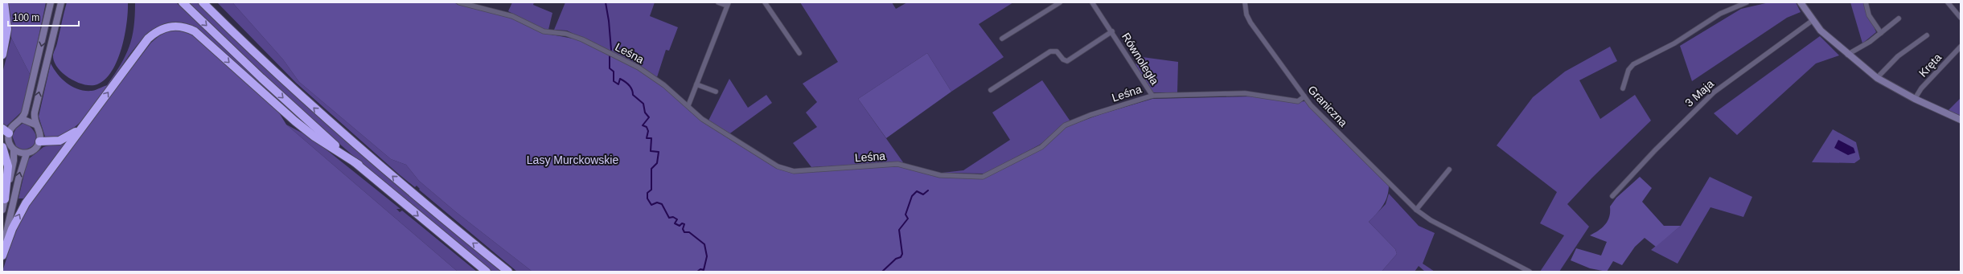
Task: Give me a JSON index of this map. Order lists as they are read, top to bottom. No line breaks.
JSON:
{"streets":{"street":["Leśna","Równoległa","Kręta","3 Maja","Graniczna"]},"crossings":[["Leśna","Równoległa"],["Leśna","Graniczna"]],"parks":["Lasy Murckowskie"],"scale_bar":"100 m"}
